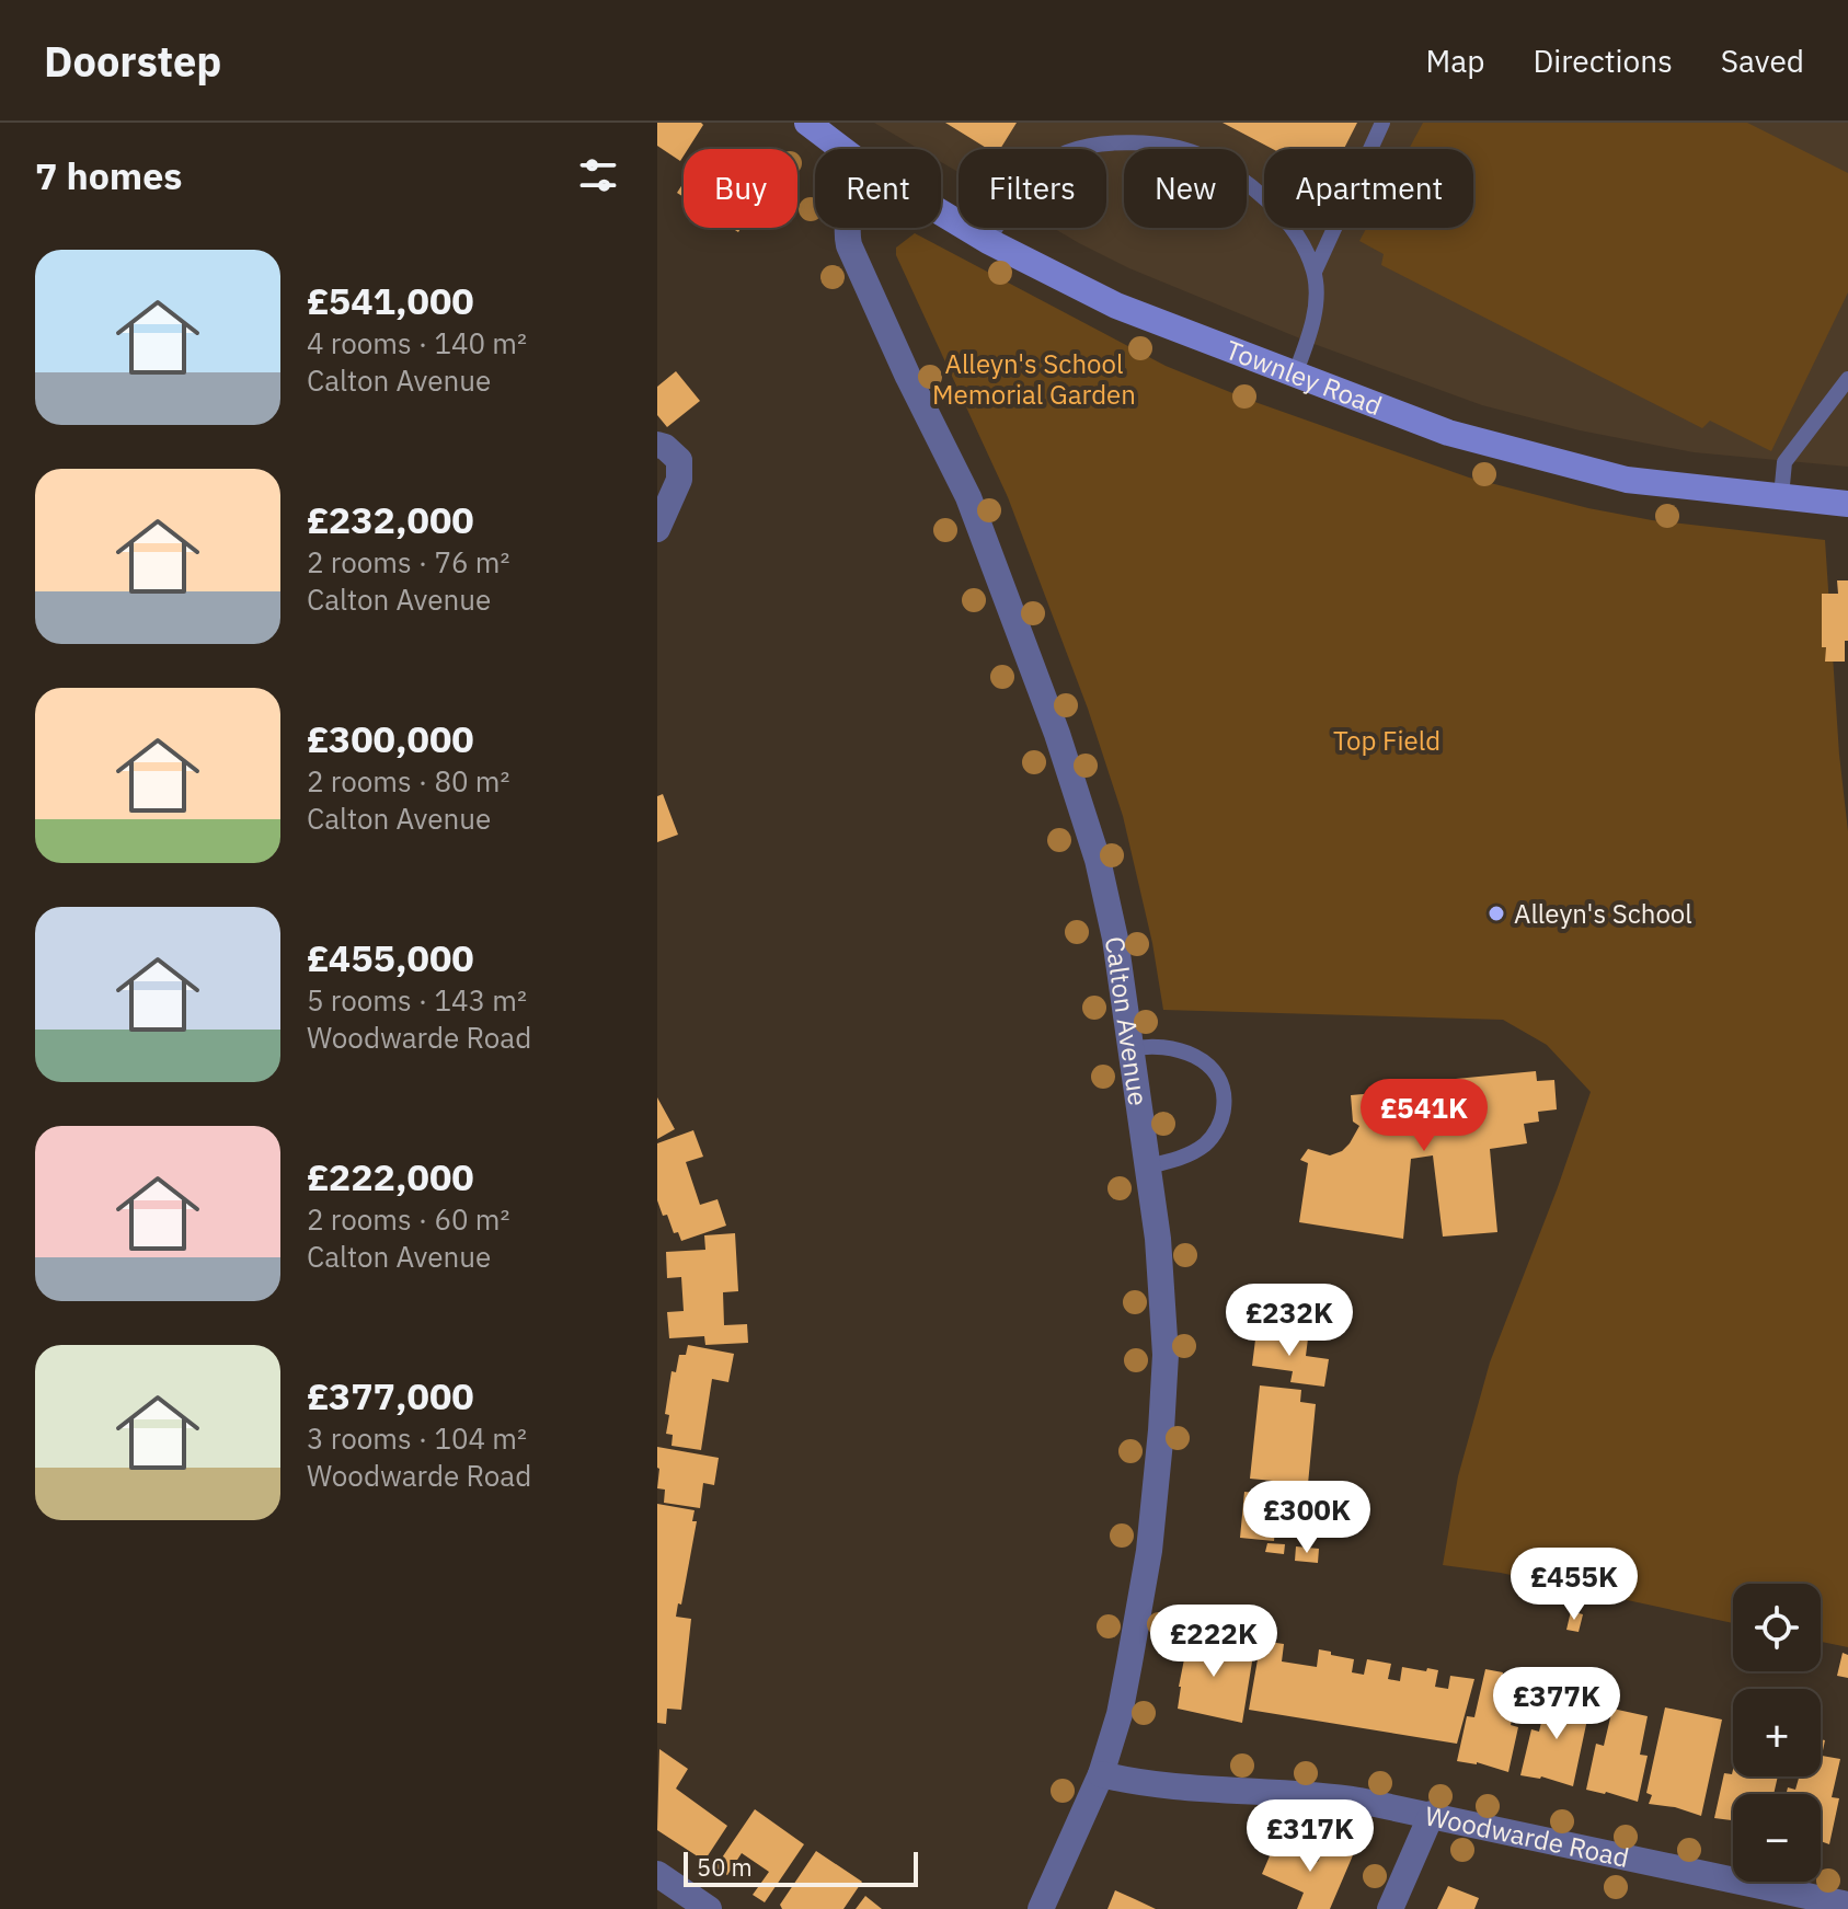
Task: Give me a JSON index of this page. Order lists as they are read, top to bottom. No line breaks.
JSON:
{"streets":{"street":["Townley Road","Calton Avenue","Woodwarde Road"]},"crossings":[["Calton Avenue","Woodwarde Road"]],"parks":["Alleyn's School Memorial Garden","Top Field"],"places":["Alleyn's School"],"scale_bar":"50 m","page":{"header":"Doorstep","nav":["Map","Directions","Saved"],"heading":"7 homes","chip":["Buy","Rent","Filters","New","Apartment"],"list":[{"name":"£541,000","note":"4 rooms · 140 m² · Calton Avenue"},{"name":"£232,000","note":"2 rooms · 76 m² · Calton Avenue"},{"name":"£300,000","note":"2 rooms · 80 m² · Calton Avenue"},{"name":"£455,000","note":"5 rooms · 143 m² · Woodwarde Road"},{"name":"£222,000","note":"2 rooms · 60 m² · Calton Avenue"},{"name":"£377,000","note":"3 rooms · 104 m² · Woodwarde Road"}],"price":["£541K","£232K","£300K","£455K","£222K","£377K","£317K"],"map_buttons":["+","−"],"scale":"50 m"}}
